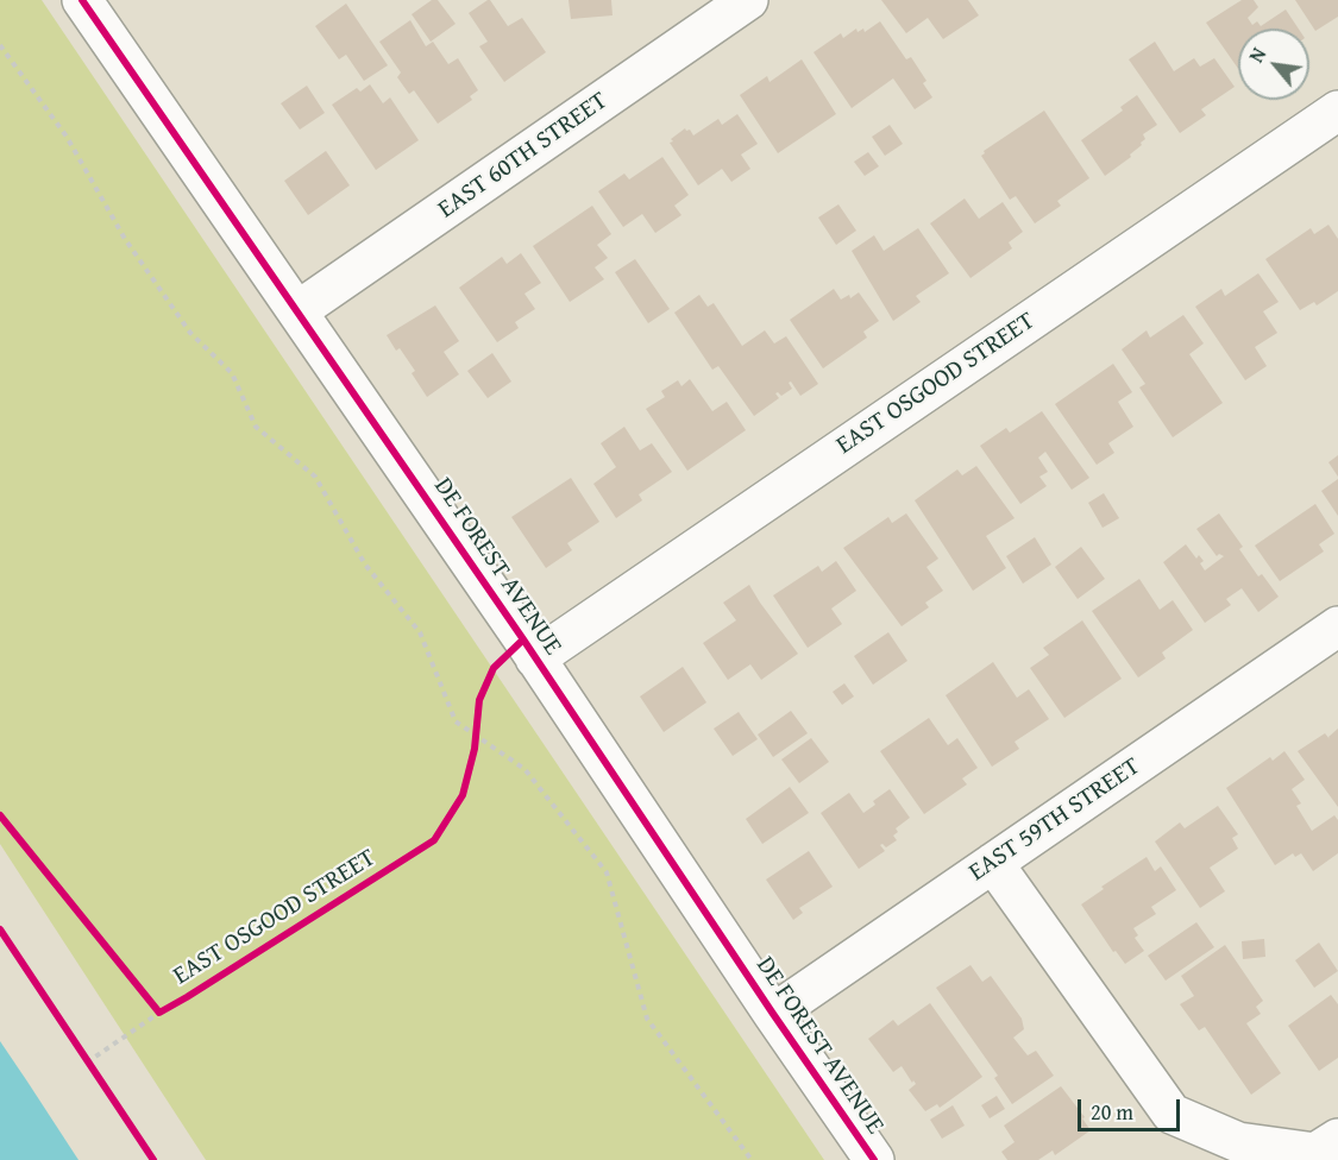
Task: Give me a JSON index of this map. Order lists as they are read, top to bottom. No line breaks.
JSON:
{"streets":{"street":["EAST 60TH STREET","EAST OSGOOD STREET","DE FOREST AVENUE","EAST 59TH STREET"]},"crossings":[["EAST 60TH STREET","DE FOREST AVENUE"],["EAST OSGOOD STREET","DE FOREST AVENUE"],["DE FOREST AVENUE","EAST 59TH STREET"]],"scale_bar":"20 m","north":"top left"}
